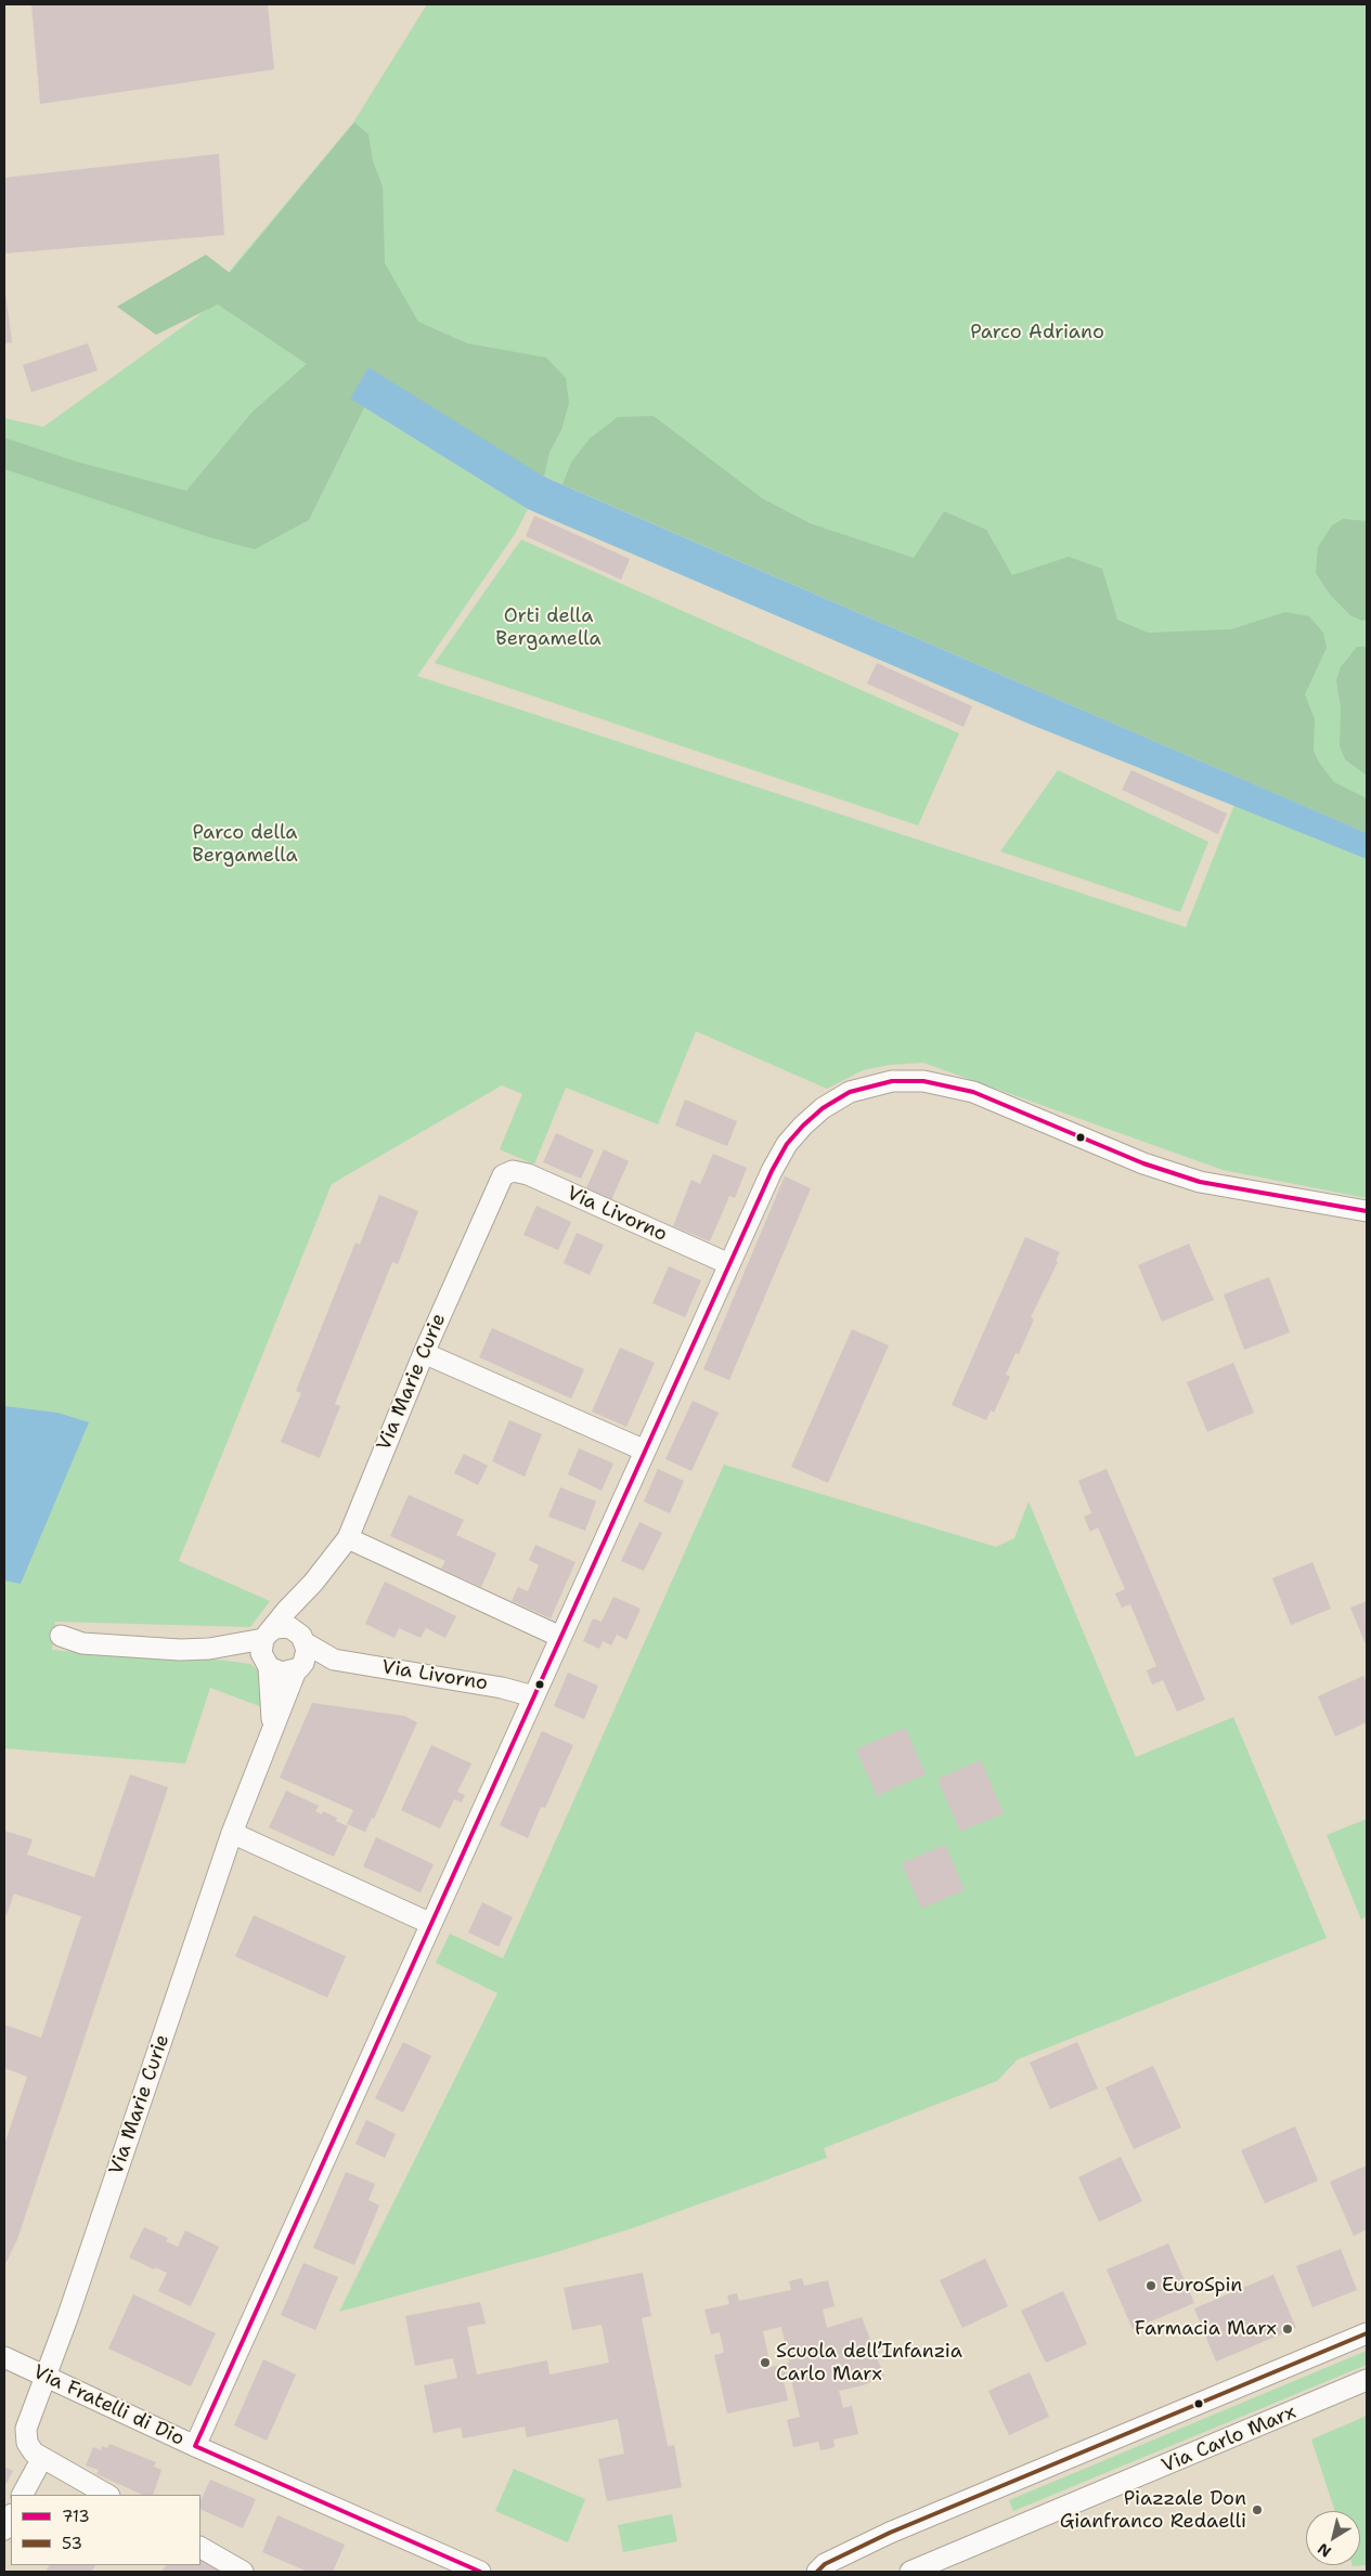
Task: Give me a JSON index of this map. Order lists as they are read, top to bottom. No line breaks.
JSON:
{"streets":{"street":["Via Livorno","Via Marie Curie","Via Fratelli di Dio","Via Carlo Marx"]},"crossings":[["Via Livorno","Via Marie Curie"],["Via Marie Curie","Via Fratelli di Dio"]],"parks":["Parco Adriano","Orti della Bergamella","Parco della Bergamella"],"places":["EuroSpin","Farmacia Marx","Scuola dell’Infanzia Carlo Marx","Piazzale Don Gianfranco Redaelli"],"lines":["transit line 713","transit line 53"],"legend":["713","53"],"north":"bottom left"}
